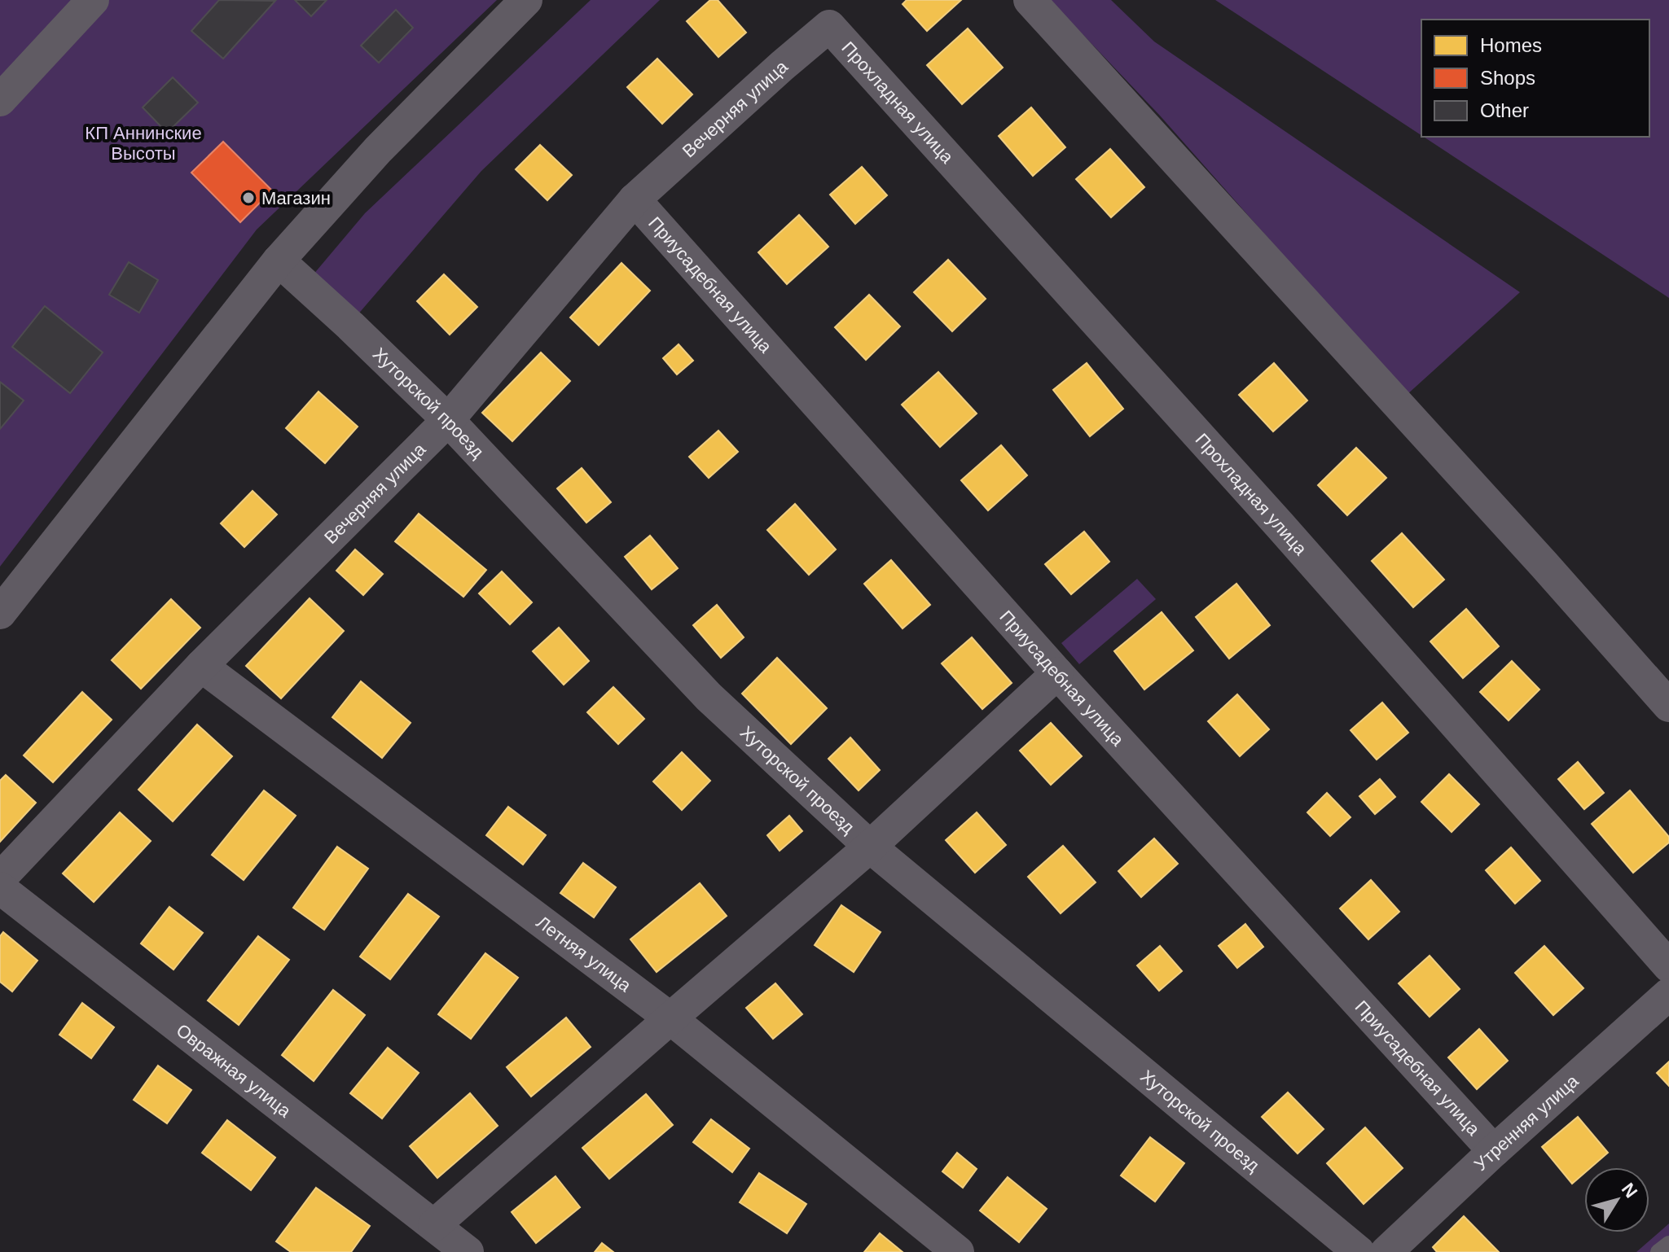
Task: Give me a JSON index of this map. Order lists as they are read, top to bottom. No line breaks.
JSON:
{"streets":{"street":["Прохладная улица","Вечерняя улица","Приусадебная улица","Хуторской проезд","Летняя улица","Овражная улица","Утренняя улица"]},"crossings":[["Прохладная улица","Вечерняя улица"],["Вечерняя улица","Приусадебная улица"],["Вечерняя улица","Хуторской проезд"],["Вечерняя улица","Летняя улица"],["Приусадебная улица","Утренняя улица"]],"parks":["КП Аннинские Высоты"],"places":["Магазин"],"legend":["Homes","Shops","Other"],"north":"top right"}
